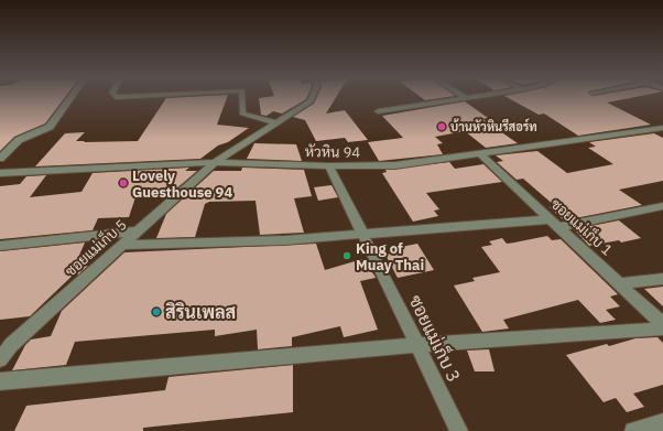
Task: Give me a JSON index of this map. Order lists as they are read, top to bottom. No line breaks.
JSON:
{"streets":{"street":["หัวหิน 94","ซอยแม่เก็บ 1","ซอยแม่เก็บ 5","ซอยแม่เก็บ 3"]},"crossings":[["หัวหิน 94","ซอยแม่เก็บ 1"],["หัวหิน 94","ซอยแม่เก็บ 5"],["หัวหิน 94","ซอยแม่เก็บ 3"]],"places":["บ้านหัวหินรีสอร์ท","Lovely Guesthouse 94","King of Muay Thai","สิรินเพลส"]}
